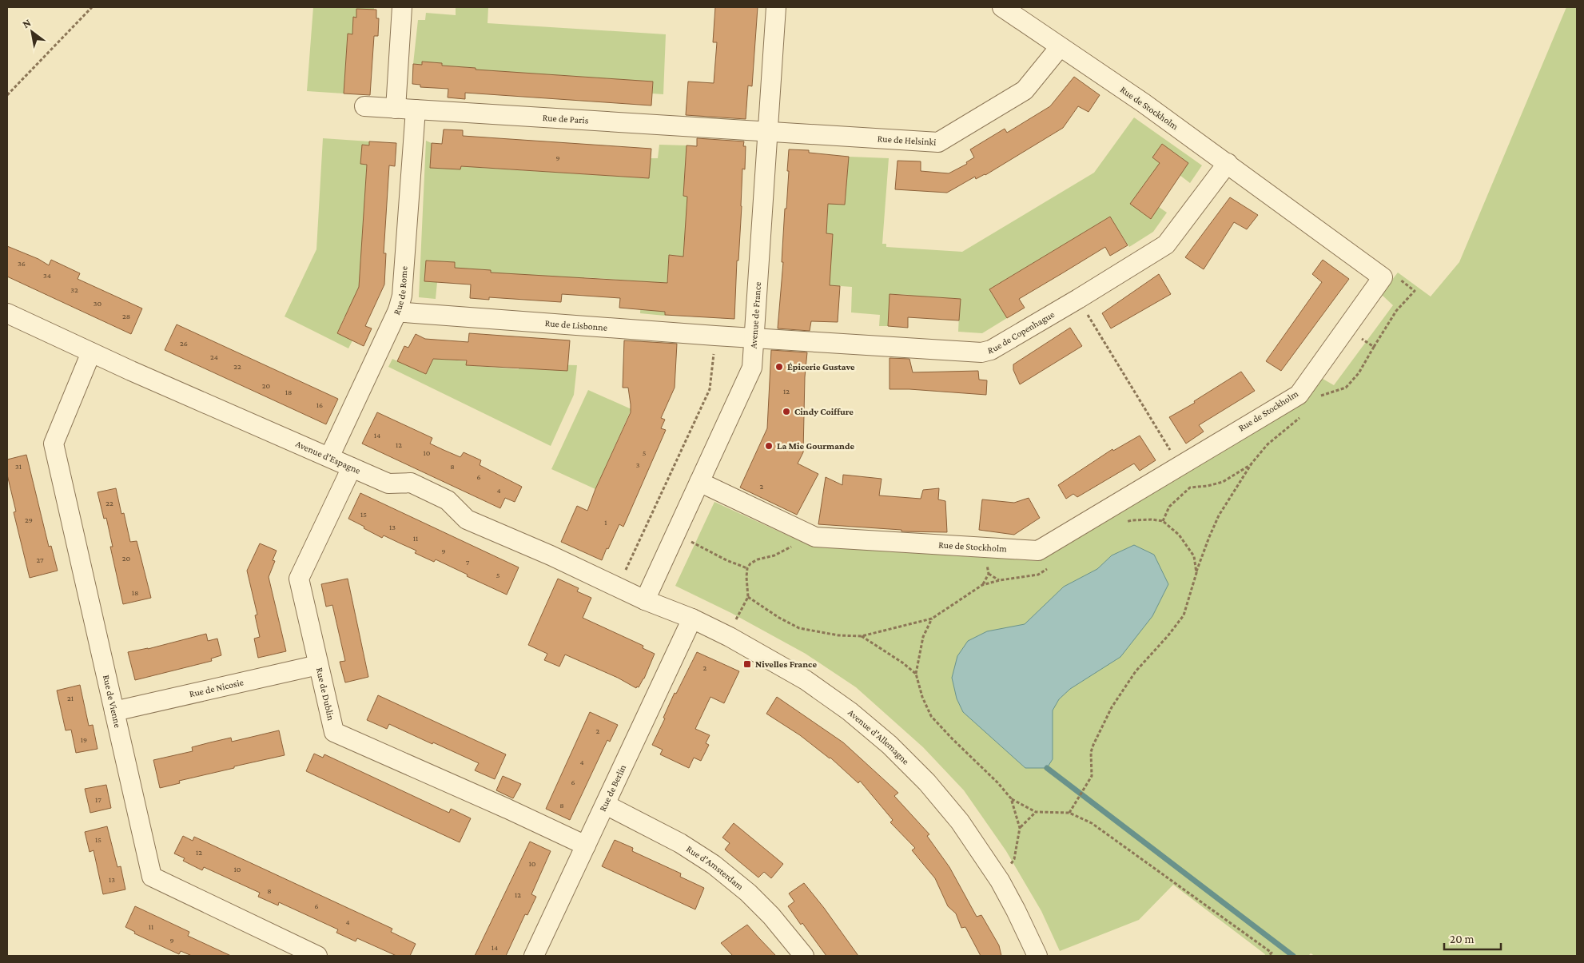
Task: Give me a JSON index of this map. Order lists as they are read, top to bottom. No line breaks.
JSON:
{"streets":{"street":["Rue de Stockholm","Rue de Paris","Rue de Helsinki","Rue de Rome","Avenue de France","Rue de Lisbonne","Rue de Copenhague","Avenue d'Espagne","Rue de Nicosie","Rue de Dublin","Rue de Vienne","Avenue d'Allemagne","Rue de Berlin","Rue d'Amsterdam"]},"crossings":[["Rue de Stockholm","Rue de Helsinki"],["Rue de Stockholm","Avenue de France"],["Rue de Stockholm","Rue de Copenhague"],["Rue de Paris","Rue de Helsinki"],["Rue de Paris","Rue de Rome"],["Rue de Paris","Avenue de France"],["Rue de Helsinki","Avenue de France"],["Rue de Rome","Rue de Lisbonne"],["Rue de Rome","Avenue d'Espagne"],["Avenue de France","Rue de Lisbonne"],["Avenue de France","Rue de Copenhague"],["Avenue de France","Avenue d'Espagne"],["Avenue de France","Avenue d'Allemagne"],["Rue de Lisbonne","Rue de Copenhague"],["Avenue d'Espagne","Rue de Dublin"],["Avenue d'Espagne","Rue de Vienne"],["Avenue d'Espagne","Avenue d'Allemagne"],["Rue de Nicosie","Rue de Dublin"],["Rue de Nicosie","Rue de Vienne"],["Rue de Dublin","Rue de Berlin"],["Avenue d'Allemagne","Rue de Berlin"],["Rue de Berlin","Rue d'Amsterdam"]],"places":{"other":["Épicerie Gustave","Cindy Coiffure","La Mie Gourmande"],"transit":["Nivelles France"]},"house_numbers":["9","36","34","32","30","28","26","24","22","20","12","18","16","14","12","10","5","3","31","8","6","2","4","22","15","29","1","13","11","9","20","27","7","5","18","2","21","2","19","4","6","17","8","15","12","10","10","13","8","12","6","4","11","9","14"],"scale_bar":"20 m","north":"top left"}
